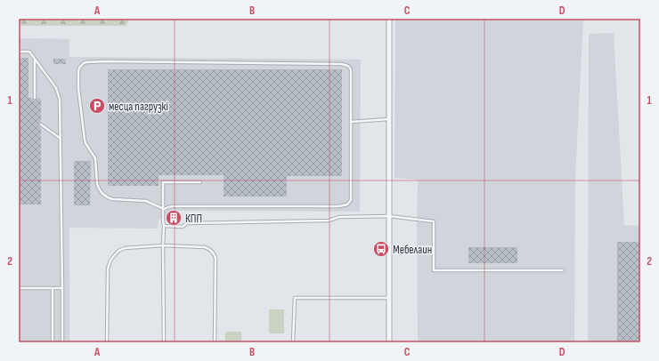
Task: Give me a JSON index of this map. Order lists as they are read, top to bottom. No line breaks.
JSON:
{"places":{"parking":["месца пагрузкі"],"building":["КПП"],"bus stop":["Мебелаин"]},"grid":{"columns":["A","B","C","D"],"rows":["1","2"]}}
